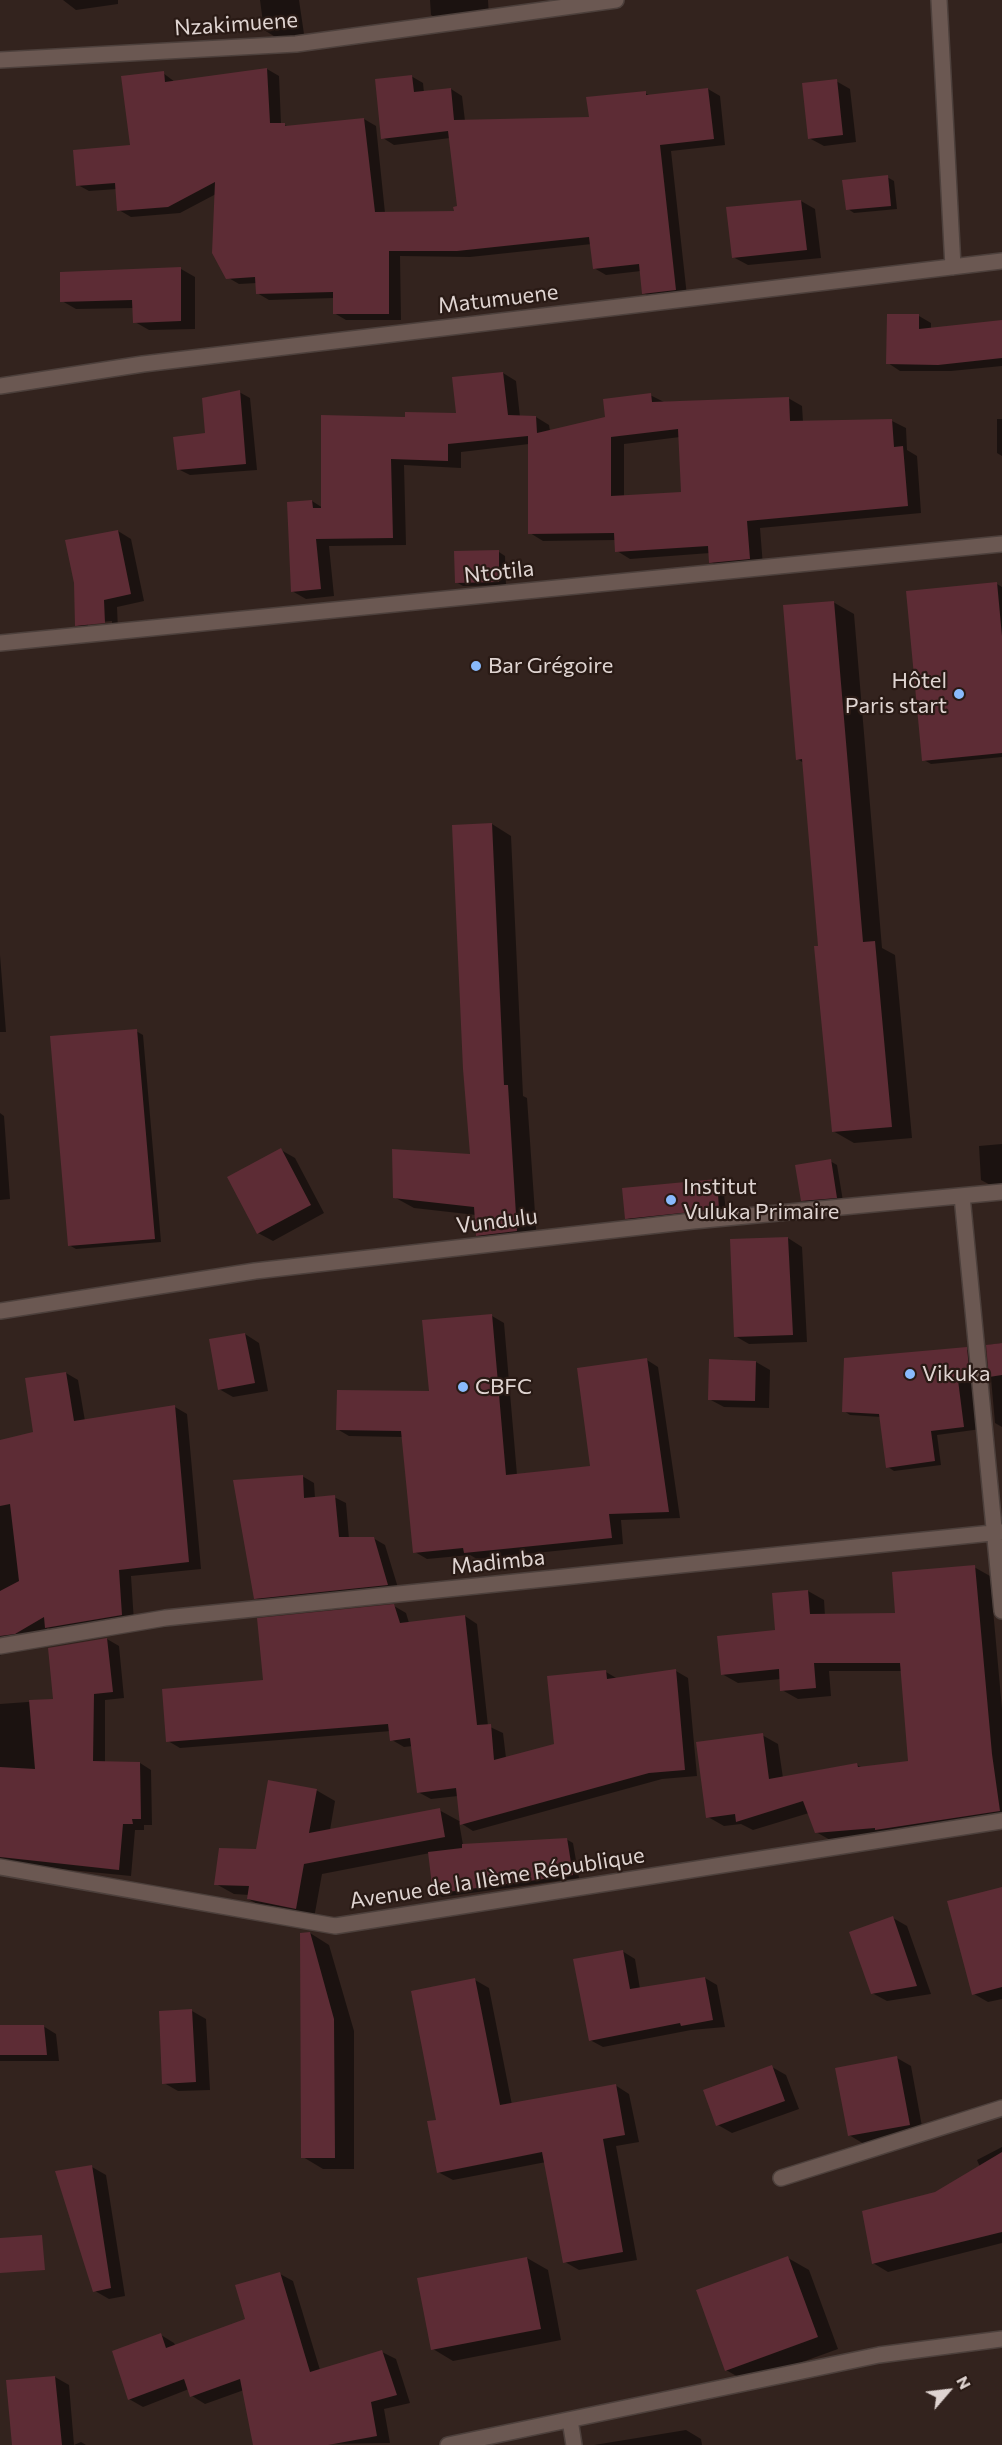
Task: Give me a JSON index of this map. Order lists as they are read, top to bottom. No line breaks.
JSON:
{"streets":{"street":["Nzakimuene","Matumuene","Ntotila","Vundulu","Madimba","Avenue de la IIème République"]},"places":["Bar Grégoire","Hôtel Paris start","Institut Vuluka Primaire","Vikuka","CBFC"],"north":"top right"}
